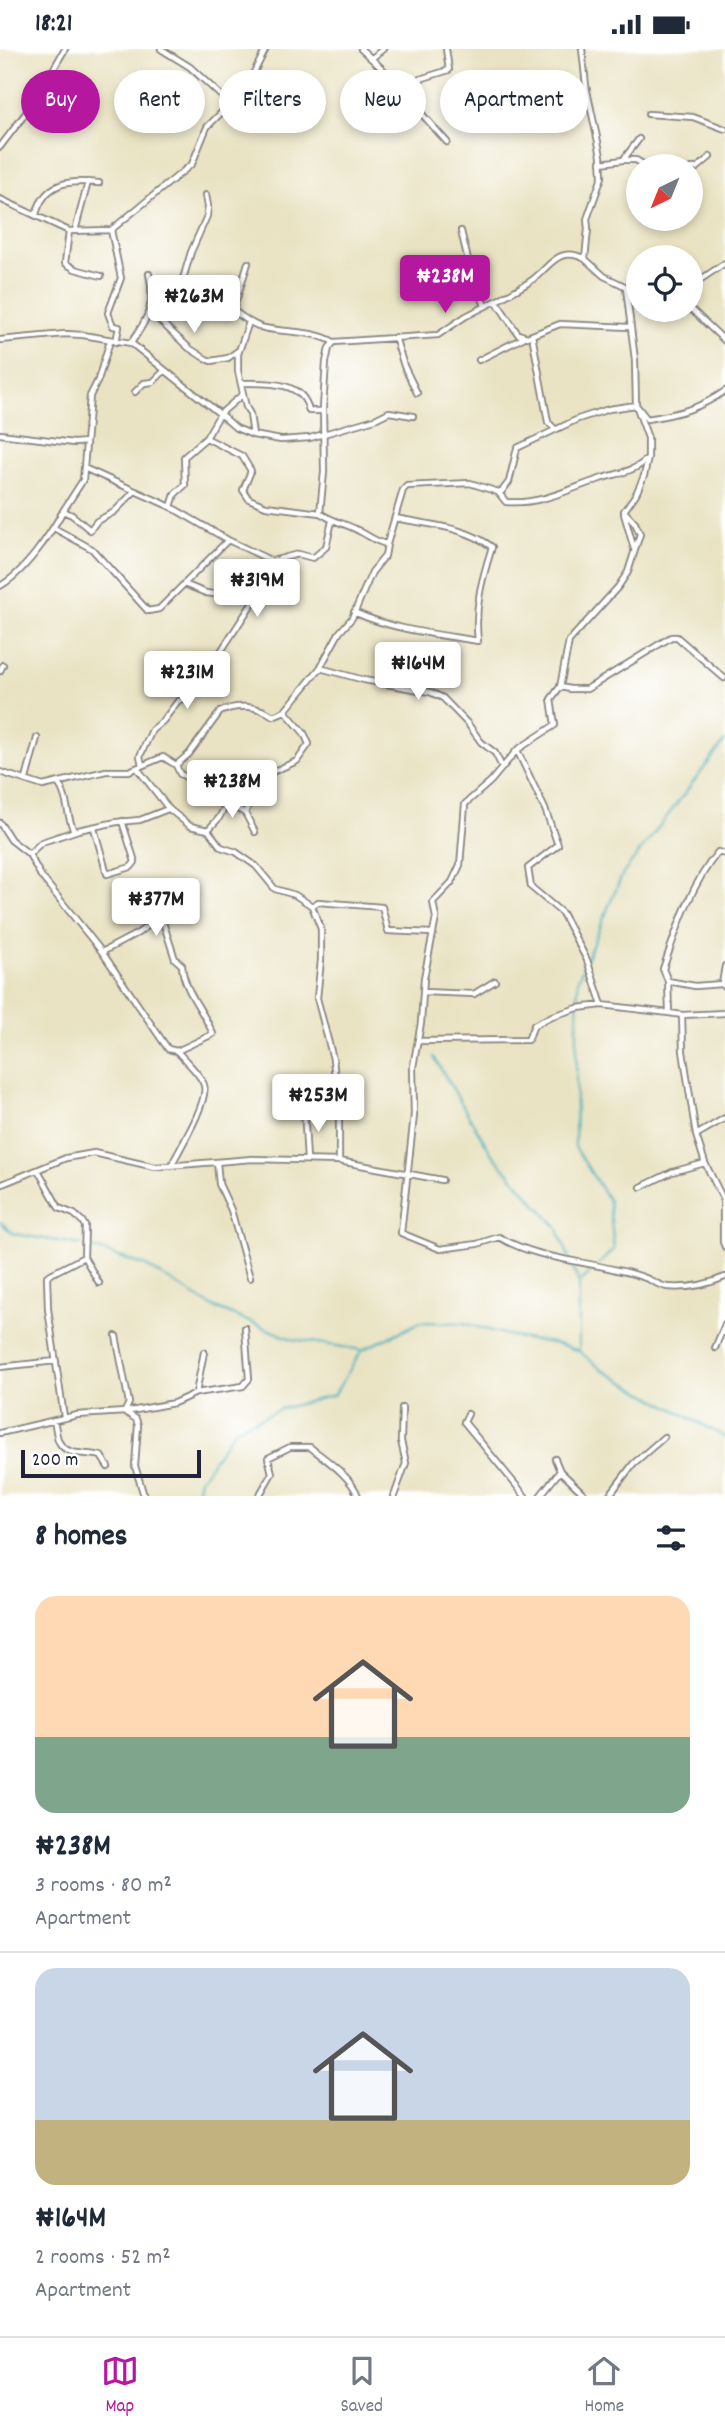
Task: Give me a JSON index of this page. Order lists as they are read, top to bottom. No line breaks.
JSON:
{"scale_bar":"200 m","north":"bottom left","page":{"status":"18:21","chip":["Buy","Rent","Filters","New","Apartment"],"price":["₦238M","₦263M","₦319M","₦164M","₦231M","₦238M","₦377M","₦253M"],"scale":"200 m","heading":"8 homes","list":[{"name":"₦238M","note":"3 rooms · 80 m² · Apartment"},{"name":"₦164M","note":"2 rooms · 52 m² · Apartment"}],"tabs":["Map","Saved","Home"]}}
